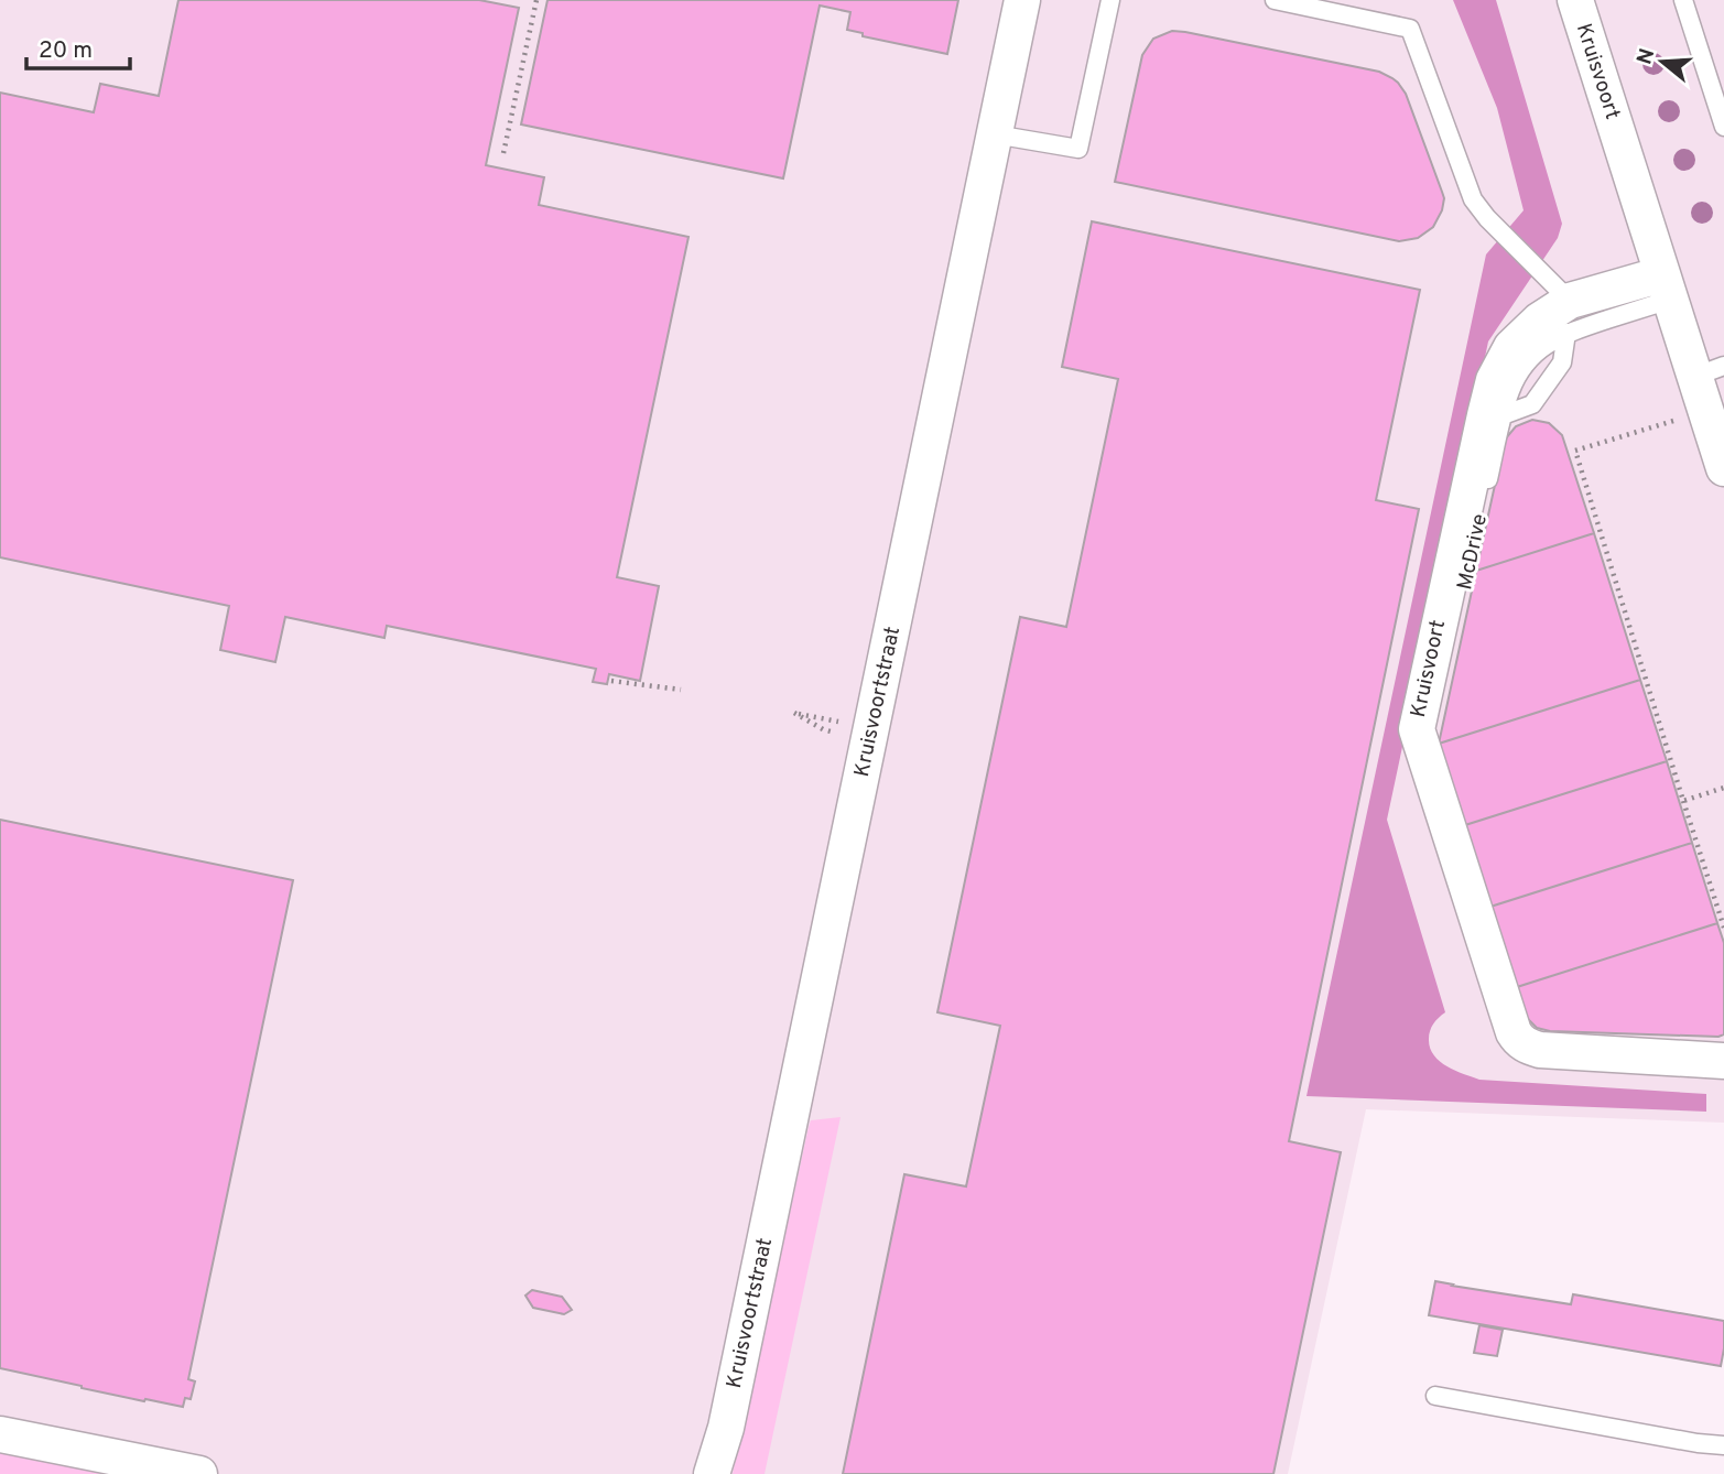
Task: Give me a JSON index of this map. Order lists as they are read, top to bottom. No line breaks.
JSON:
{"streets":{"street":["Kruisvoort","Kruisvoortstraat"],"lane":["McDrive"]},"crossings":[["Kruisvoort","McDrive"]],"scale_bar":"20 m","north":"left"}
